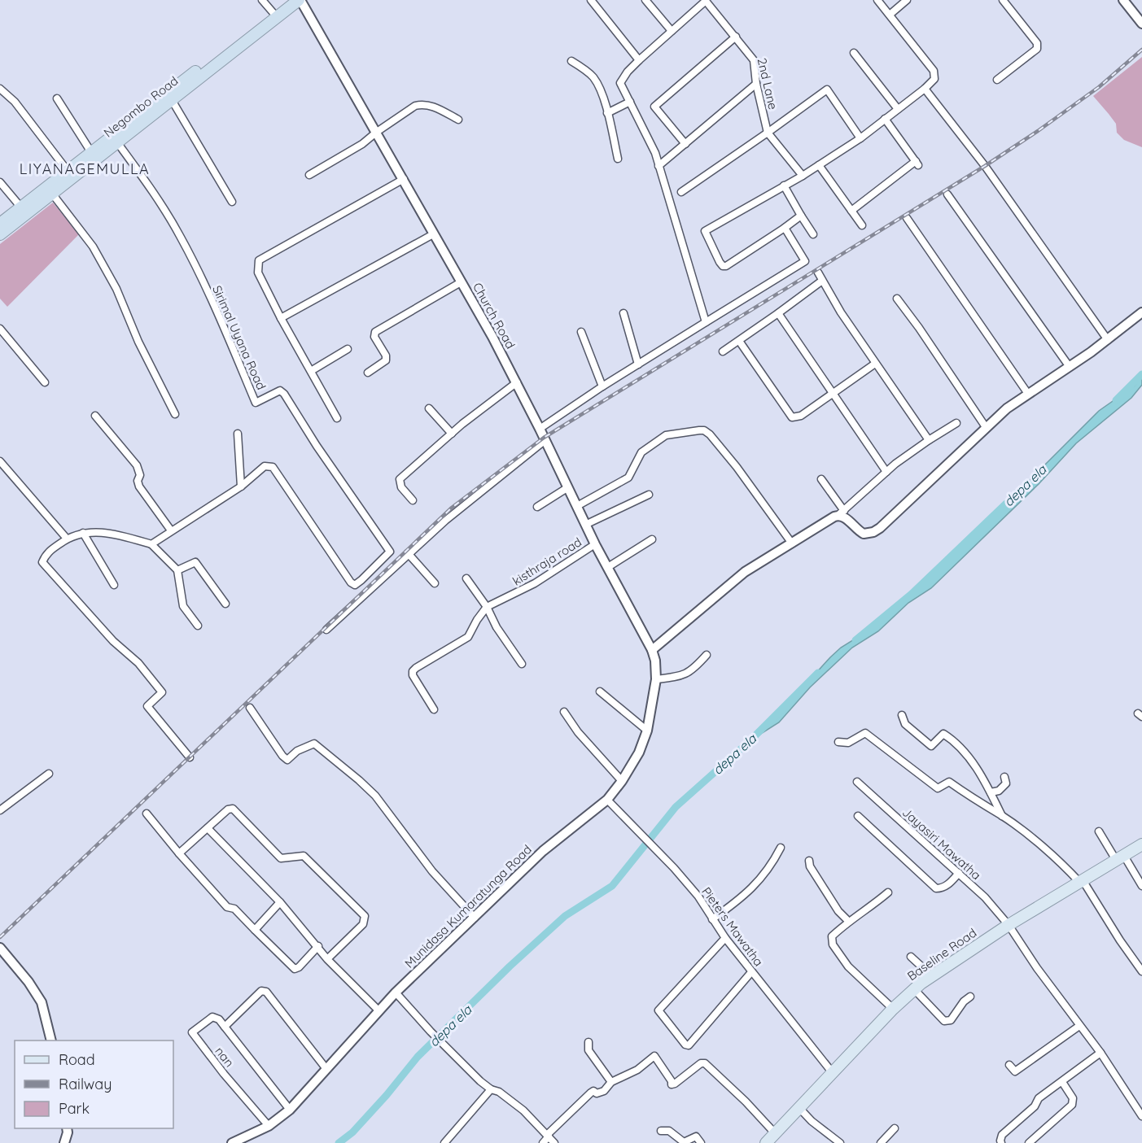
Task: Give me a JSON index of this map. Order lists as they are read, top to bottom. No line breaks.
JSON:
{"streets":{"highway":["Negombo Road"],"main road":["Baseline Road"],"street":["2nd Lane","Church Road","Sirimal Uyana Road","kisthraja road","Jayasiri Mawatha","Munidasa Kumaratunga Road","Pieters Mawatha","nan"]},"crossings":[["Negombo Road","Church Road"],["Negombo Road","Sirimal Uyana Road"],["Church Road","kisthraja road"],["Church Road","Munidasa Kumaratunga Road"],["Jayasiri Mawatha","Baseline Road"],["Munidasa Kumaratunga Road","Pieters Mawatha"],["Munidasa Kumaratunga Road","nan"],["Pieters Mawatha","Baseline Road"]],"districts":["LIYANAGEMULLA"],"water":["depa ela"],"legend":["Road","Railway","Park"]}
